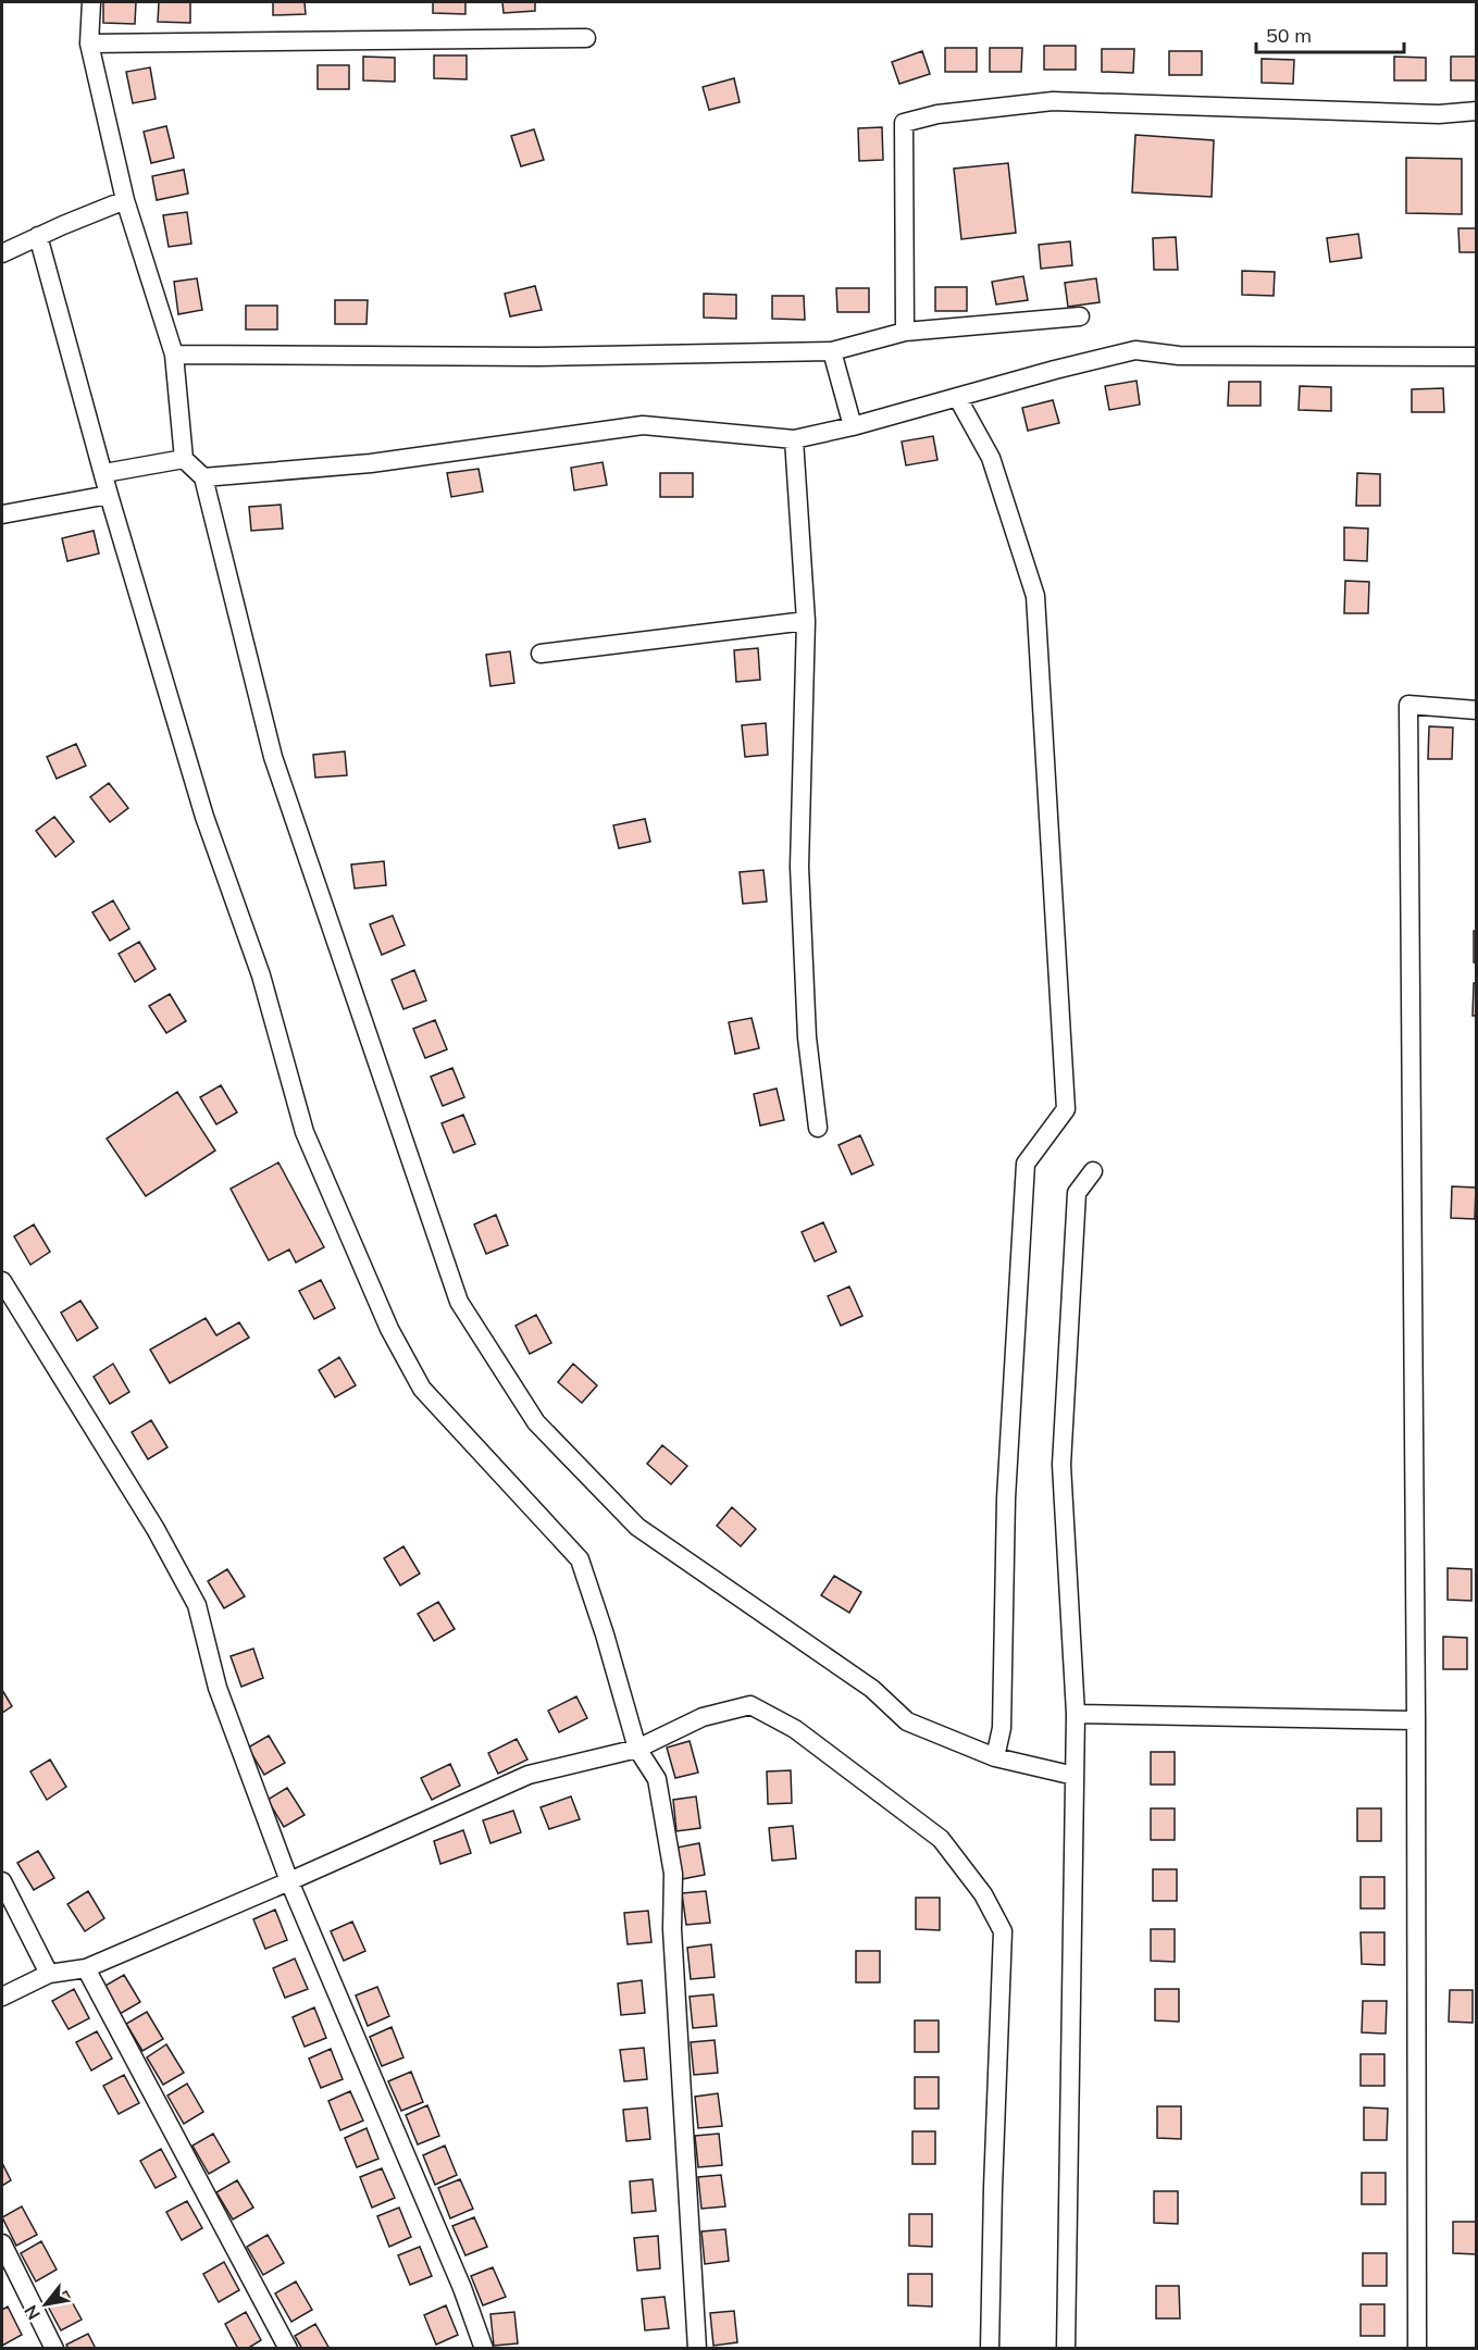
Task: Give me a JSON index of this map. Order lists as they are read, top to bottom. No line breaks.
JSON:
{"scale_bar":"50 m","north":"bottom left"}
